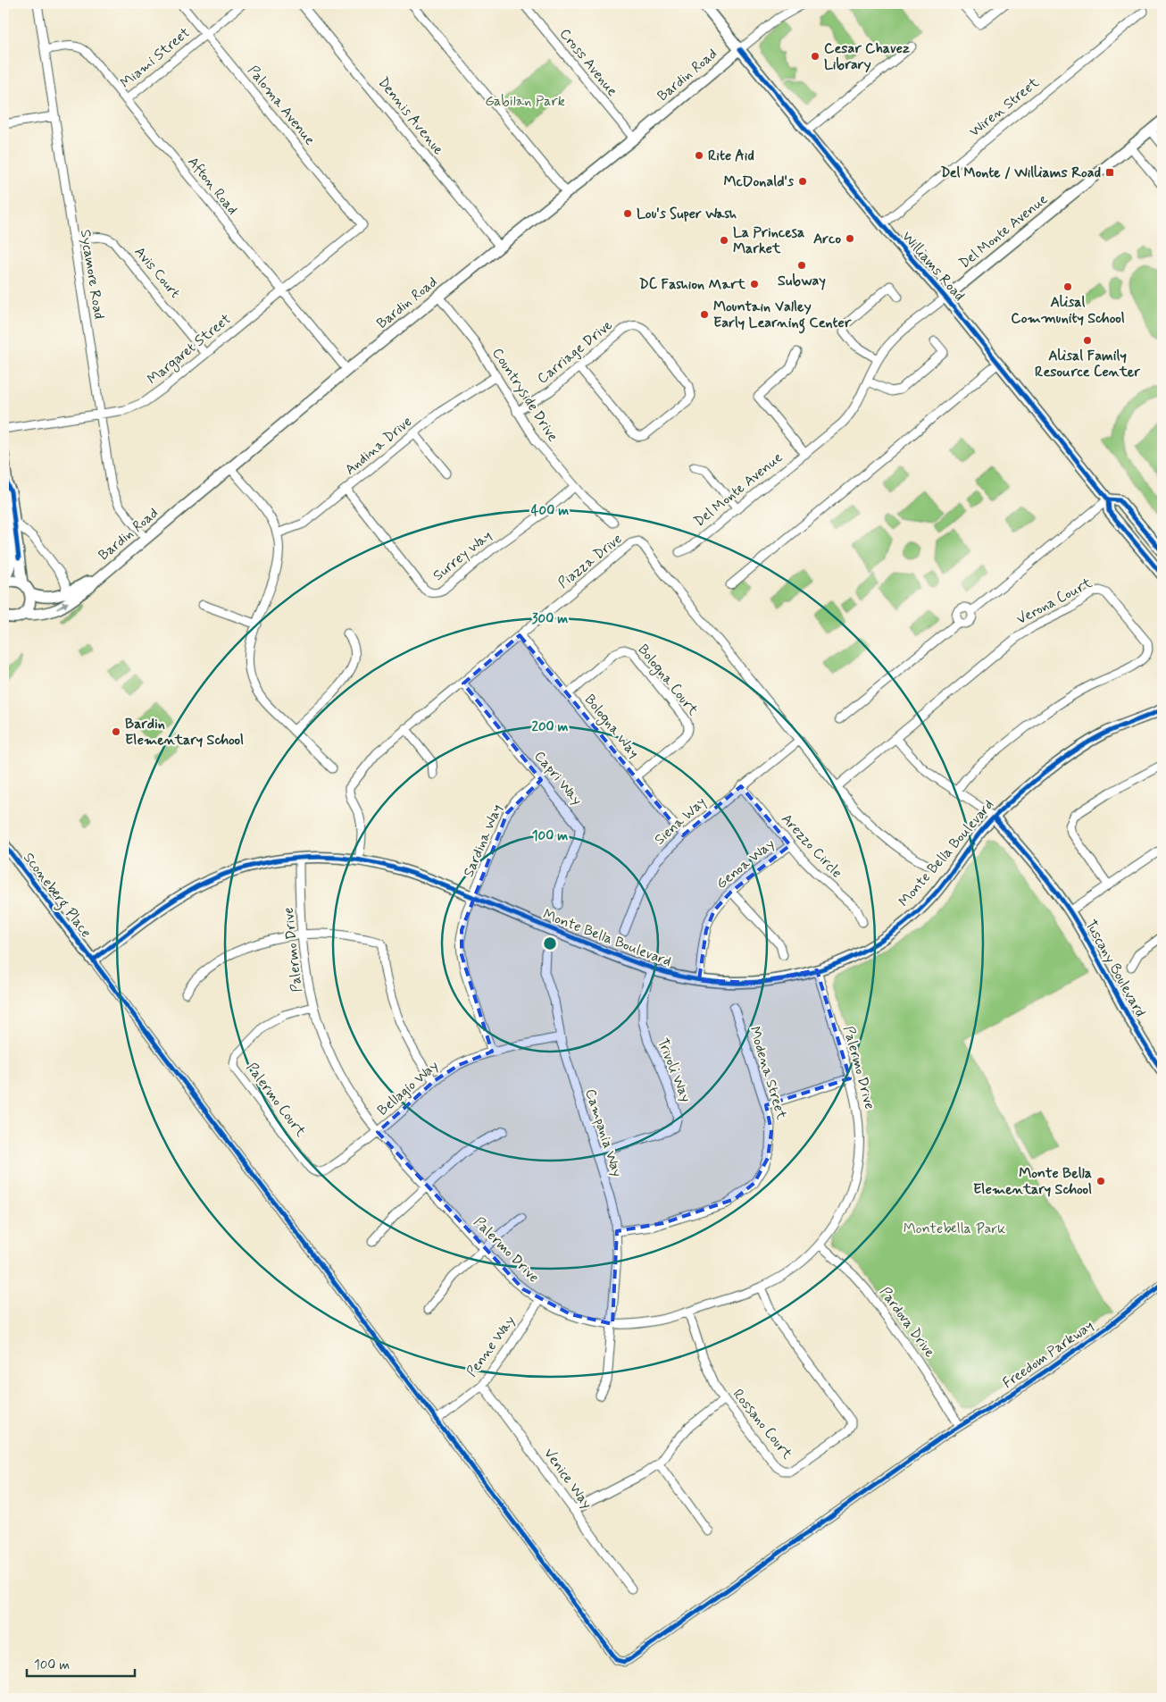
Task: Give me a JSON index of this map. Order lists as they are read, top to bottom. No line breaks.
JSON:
{"streets":{"street":["Miami Street","Cross Avenue","Bardin Road","Paloma Avenue","Wiren Street","Dennis Avenue","Afton Road","Del Monte Avenue","Williams Road","Avis Court","Sycamore Road","Margaret Street","Carriage Drive","Countryside Drive","Andina Drive","Surrey Way","Piazza Drive","Verona Court","Bologna Court","Bologna Way","Capri Way","Siena Way","Sardina Way","Arezzo Circle","Monte Bella Boulevard","Genoa Way","Sconeberg Place","Palermo Drive","Tuscany Boulevard","Trivoli Way","Modena Street","Bellagio Way","Palermo Court","Campania Way","Pardova Drive","Penne Way","Freedom Parkway","Rossano Court","Venice Way"]},"crossings":[["Miami Street","Paloma Avenue"],["Miami Street","Afton Road"],["Cross Avenue","Bardin Road"],["Bardin Road","Dennis Avenue"],["Bardin Road","Afton Road"],["Bardin Road","Williams Road"],["Bardin Road","Sycamore Road"],["Bardin Road","Countryside Drive"],["Paloma Avenue","Margaret Street"],["Wiren Street","Williams Road"],["Afton Road","Sycamore Road"],["Afton Road","Margaret Street"],["Del Monte Avenue","Williams Road"],["Avis Court","Sycamore Road"],["Avis Court","Margaret Street"],["Sycamore Road","Margaret Street"],["Carriage Drive","Countryside Drive"],["Countryside Drive","Andina Drive"],["Countryside Drive","Surrey Way"],["Andina Drive","Surrey Way"],["Piazza Drive","Verona Court"],["Piazza Drive","Bologna Way"],["Piazza Drive","Capri Way"],["Piazza Drive","Siena Way"],["Piazza Drive","Monte Bella Boulevard"],["Bologna Court","Bologna Way"],["Bologna Way","Siena Way"],["Capri Way","Sardina Way"],["Siena Way","Arezzo Circle"],["Sardina Way","Monte Bella Boulevard"],["Sardina Way","Bellagio Way"],["Arezzo Circle","Genoa Way"],["Monte Bella Boulevard","Genoa Way"],["Monte Bella Boulevard","Sconeberg Place"],["Monte Bella Boulevard","Palermo Drive"],["Monte Bella Boulevard","Tuscany Boulevard"],["Monte Bella Boulevard","Trivoli Way"],["Palermo Drive","Bellagio Way"],["Palermo Drive","Palermo Court"],["Palermo Drive","Campania Way"],["Palermo Drive","Pardova Drive"],["Palermo Drive","Penne Way"],["Palermo Drive","Rossano Court"],["Trivoli Way","Campania Way"],["Modena Street","Campania Way"],["Bellagio Way","Palermo Court"],["Bellagio Way","Campania Way"],["Pardova Drive","Freedom Parkway"],["Penne Way","Freedom Parkway"],["Penne Way","Venice Way"]],"parks":["Gabilan Park","Montebella Park"],"places":{"other":["Cesar Chavez Library","Rite Aid","McDonald's","Lou's Super Wash","Arco","La Princesa Market","Subway","DC Fashion Mart","Alisal Community School","Mountain Valley Early Learning Center","Alisal Family Resource Center","Bardin Elementary School","Monte Bella Elementary School"],"transit":["Del Monte / Williams Road"]},"scale_bar":"100 m","rings":["400 m","300 m","200 m","100 m"]}
